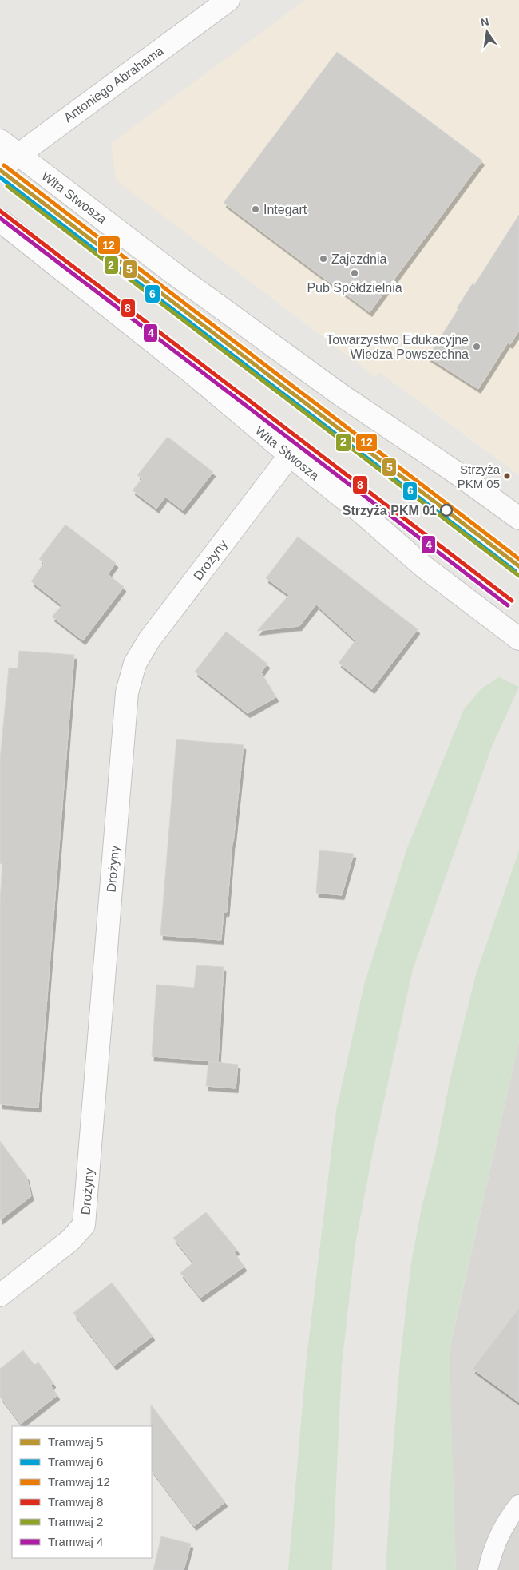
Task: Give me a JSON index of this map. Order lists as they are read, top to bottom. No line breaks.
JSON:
{"streets":{"street":["Antoniego Abrahama","Wita Stwosza","Drożyny"]},"crossings":[["Antoniego Abrahama","Wita Stwosza"],["Wita Stwosza","Drożyny"]],"places":["Integart","Zajezdnia","Pub Spółdzielnia","Towarzystwo Edukacyjne Wiedza Powszechna","Strzyża PKM 05","Strzyża PKM 01"],"lines":["tram line 12","tram line 5","tram line 6","tram line 2","tram line 8","tram line 4"],"legend":["Tramwaj 5","Tramwaj 6","Tramwaj 12","Tramwaj 8","Tramwaj 2","Tramwaj 4"],"north":"top"}
